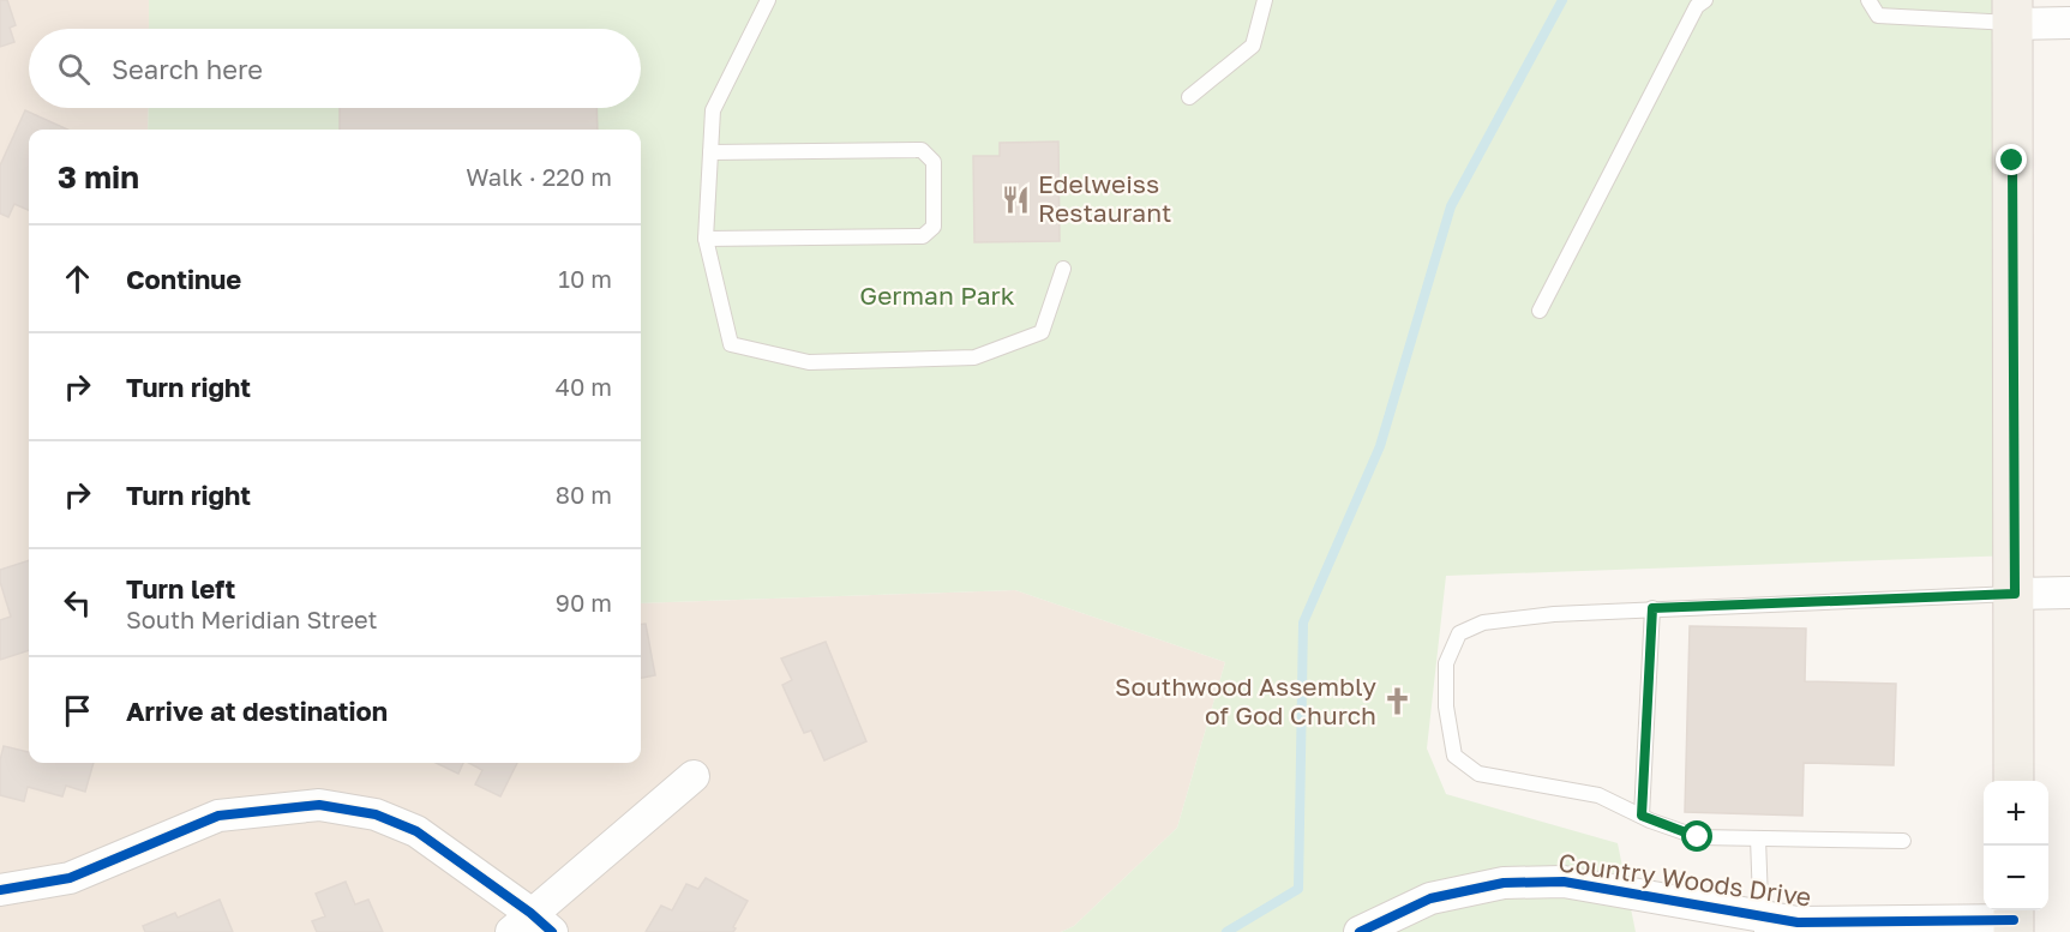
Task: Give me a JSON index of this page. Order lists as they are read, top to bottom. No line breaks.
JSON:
{"streets":{"street":["Country Woods Drive"]},"parks":["German Park"],"places":{"restaurant":["Edelweiss Restaurant"],"church":["Southwood Assembly of God Church"]},"page":{"search":"Search here","heading":["3 min","Walk · 220 m"],"list":[["Continue","10 m"],["Turn right","40 m"],["Turn right","80 m"],["Turn left","South Meridian Street","90 m"],"Arrive at destination"],"map_buttons":["+","−"]}}
